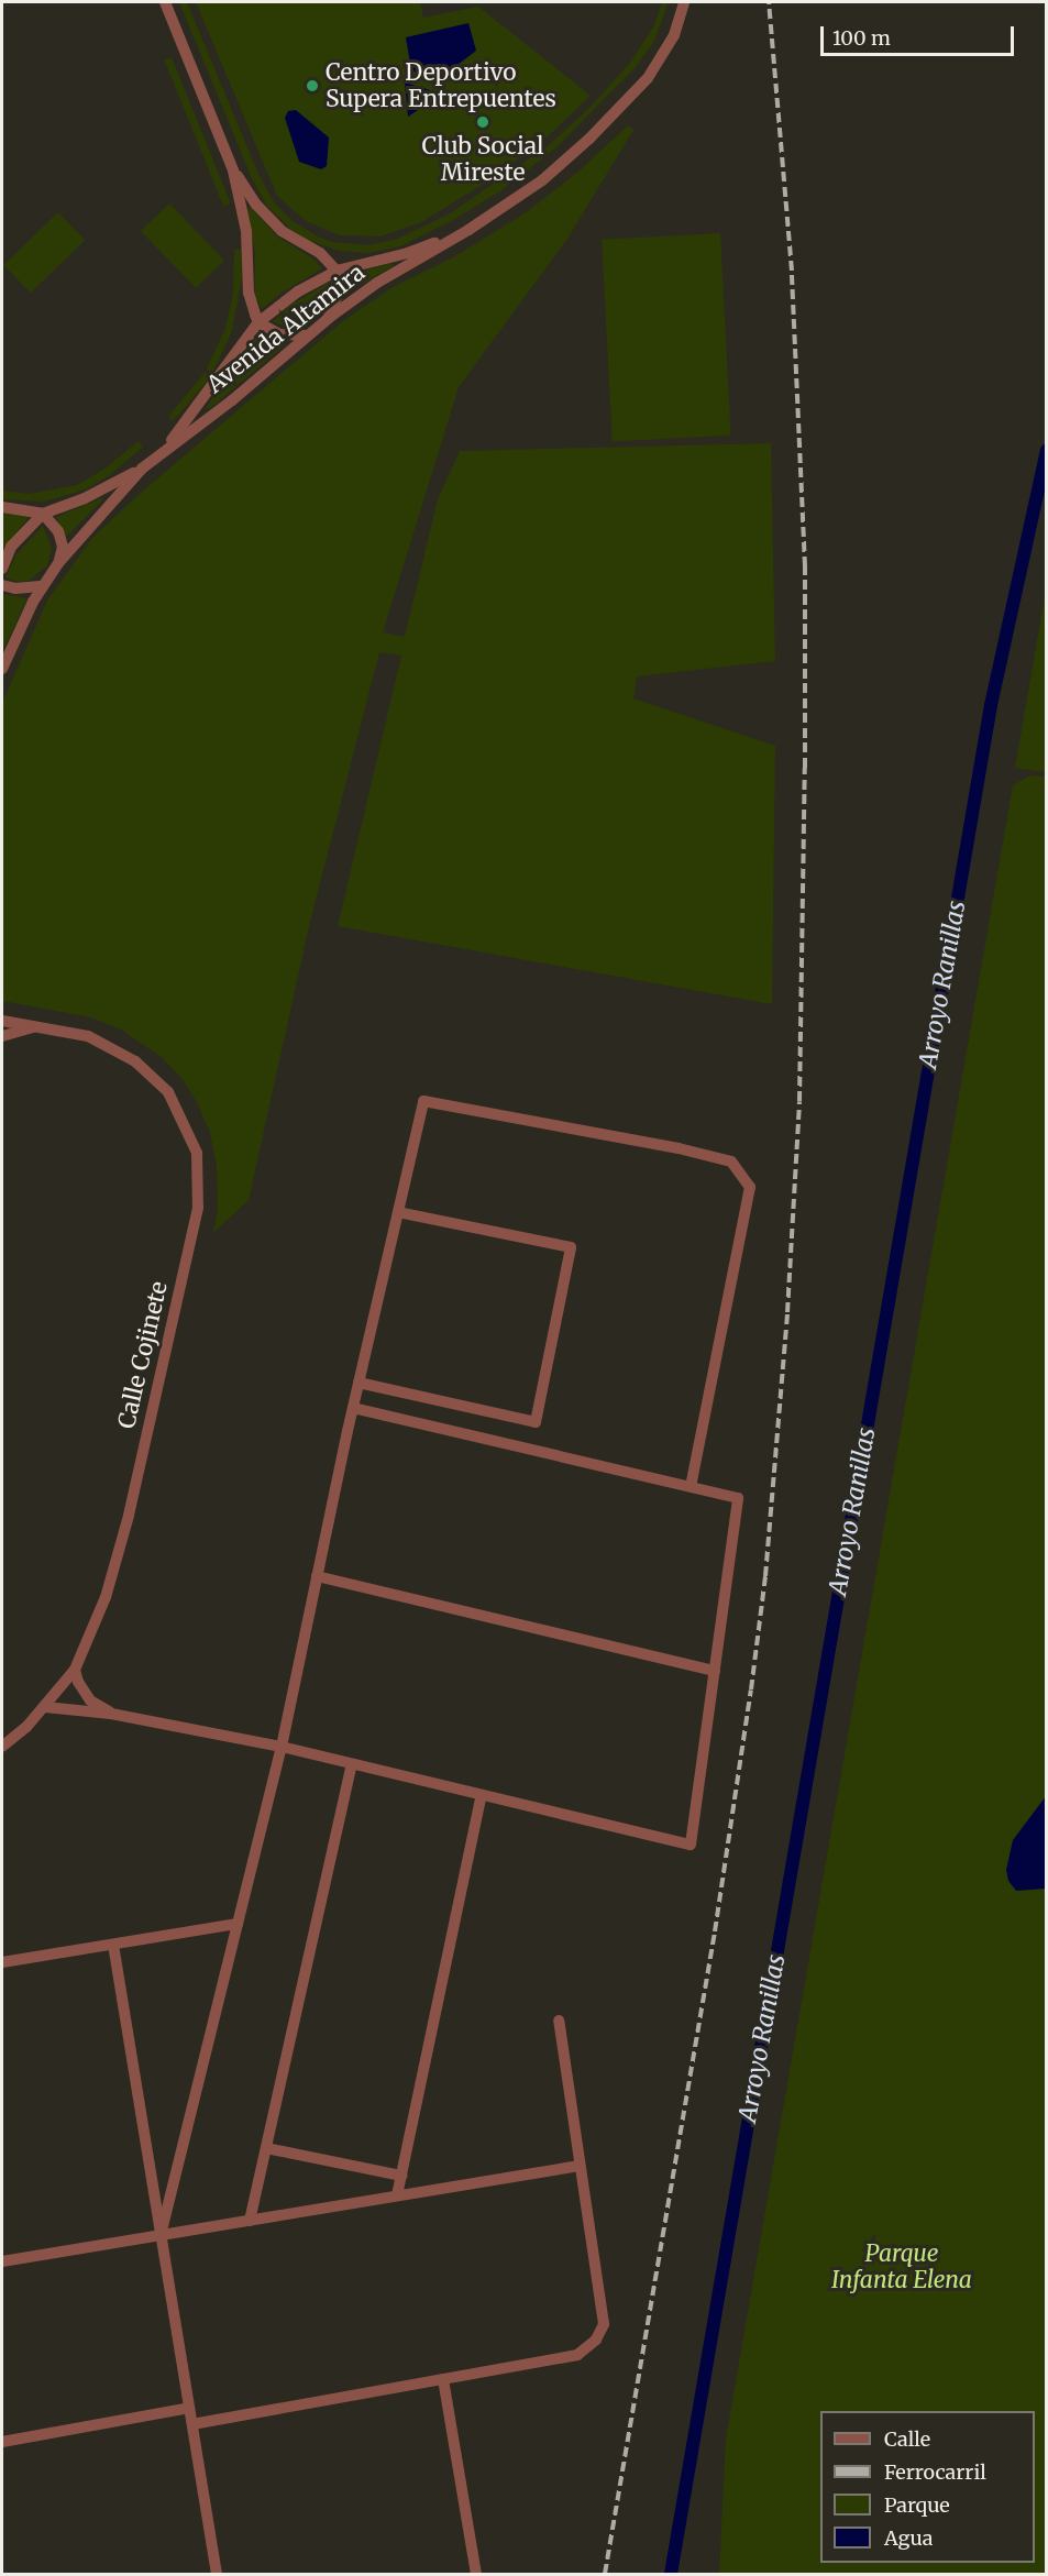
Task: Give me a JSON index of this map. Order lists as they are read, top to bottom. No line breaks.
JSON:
{"streets":{"street":["Avenida Altamira","Calle Cojinete"]},"water":["Arroyo Ranillas"],"parks":["Parque Infanta Elena"],"places":["Centro Deportivo Supera Entrepuentes","Club Social Mireste"],"legend":["Calle","Ferrocarril","Parque","Agua"],"scale_bar":"100 m"}
